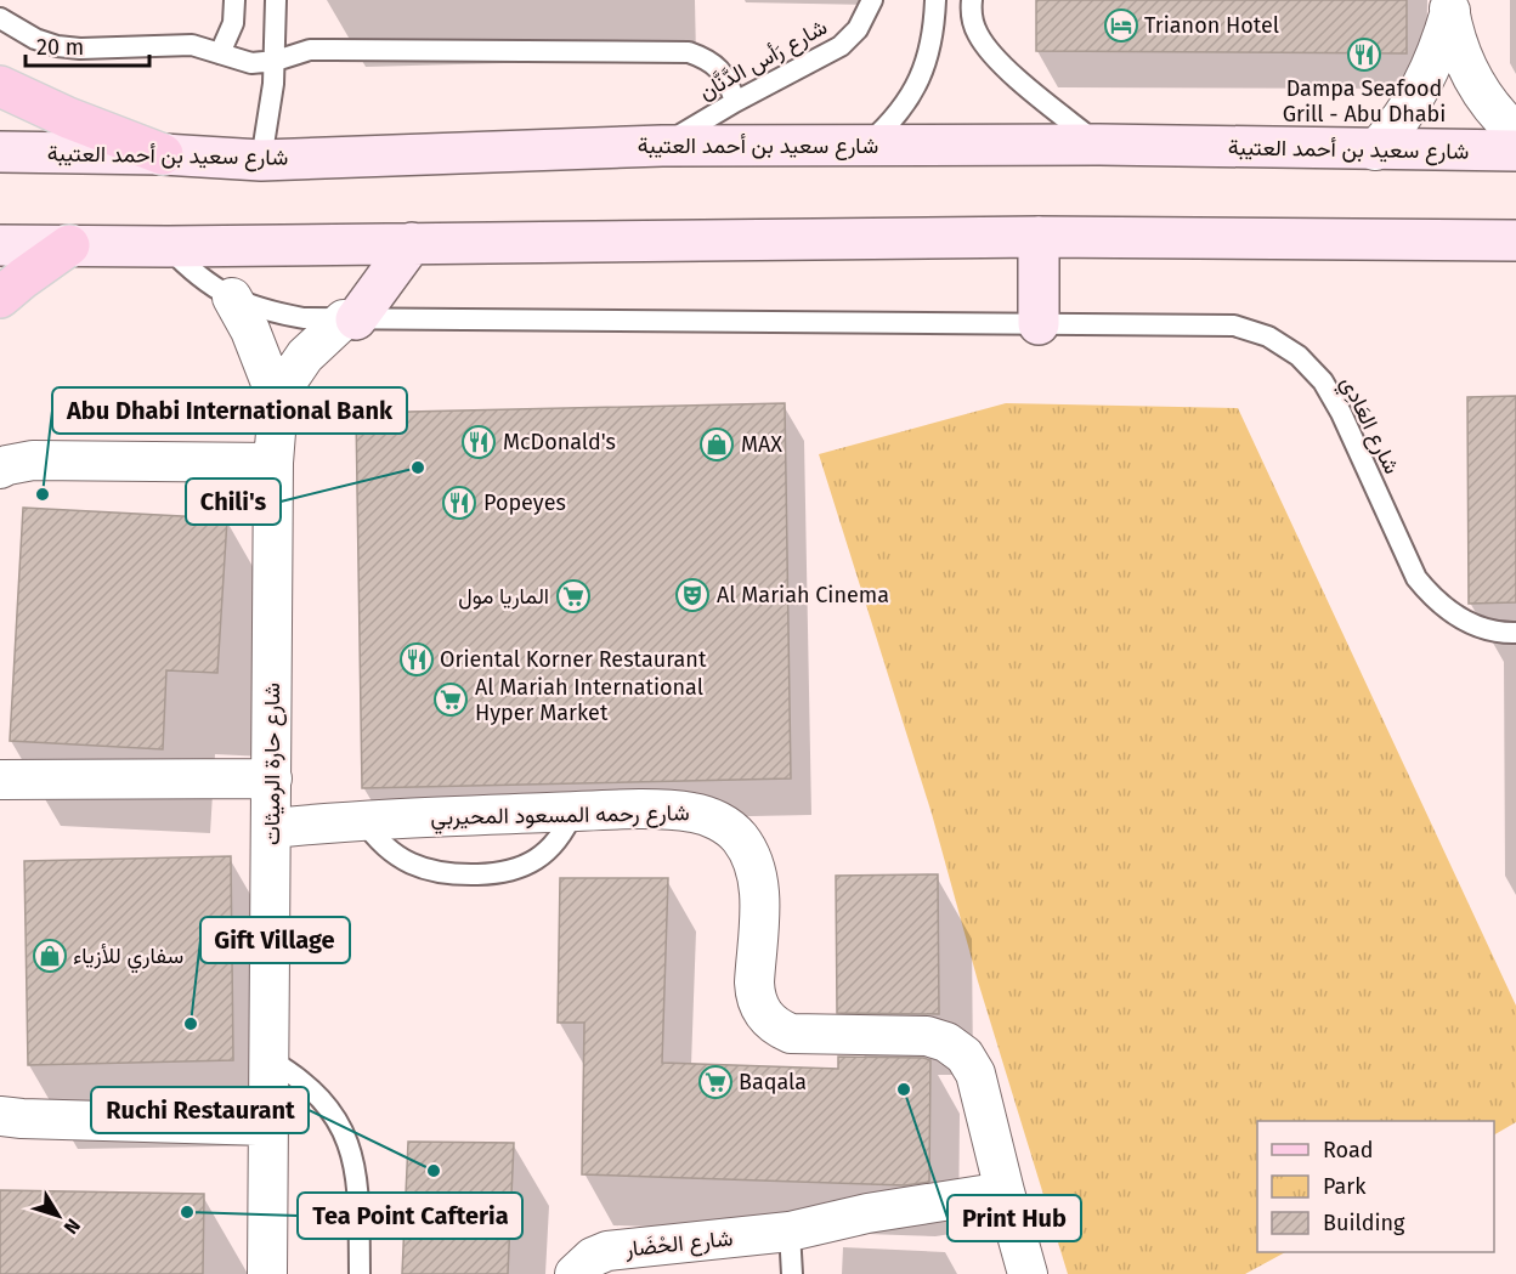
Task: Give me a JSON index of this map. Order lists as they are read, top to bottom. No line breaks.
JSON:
{"streets":{"main road":["شارع سعيد بن أحمد العتيبة"],"street":["شارع حارة الرميثات","شارع رحمه المسعود المحيربي","شارع الحْضَار"],"lane":["شارع رَأس الدَّنَّان","شارع العَادِي"]},"crossings":[["شارع رَأس الدَّنَّان","شارع سعيد بن أحمد العتيبة"],["شارع العَادِي","شارع حارة الرميثات"],["شارع حارة الرميثات","شارع رحمه المسعود المحيربي"],["شارع رحمه المسعود المحيربي","شارع الحْضَار"]],"places":{"hotel":["Trianon Hotel"],"restaurant":["Dampa Seafood Grill - Abu Dhabi","McDonald's","Popeyes","Oriental Korner Restaurant"],"shop":["MAX","سفاري للأزياء"],"other":["Chili's","Abu Dhabi International Bank","Gift Village","Print Hub","Ruchi Restaurant","Tea Point Cafteria"],"theatre":["Al Mariah Cinema"],"supermarket":["الماريا مول","Al Mariah International Hyper Market","Baqala"]},"legend":["Road","Park","Building"],"scale_bar":"20 m","north":"bottom right"}
